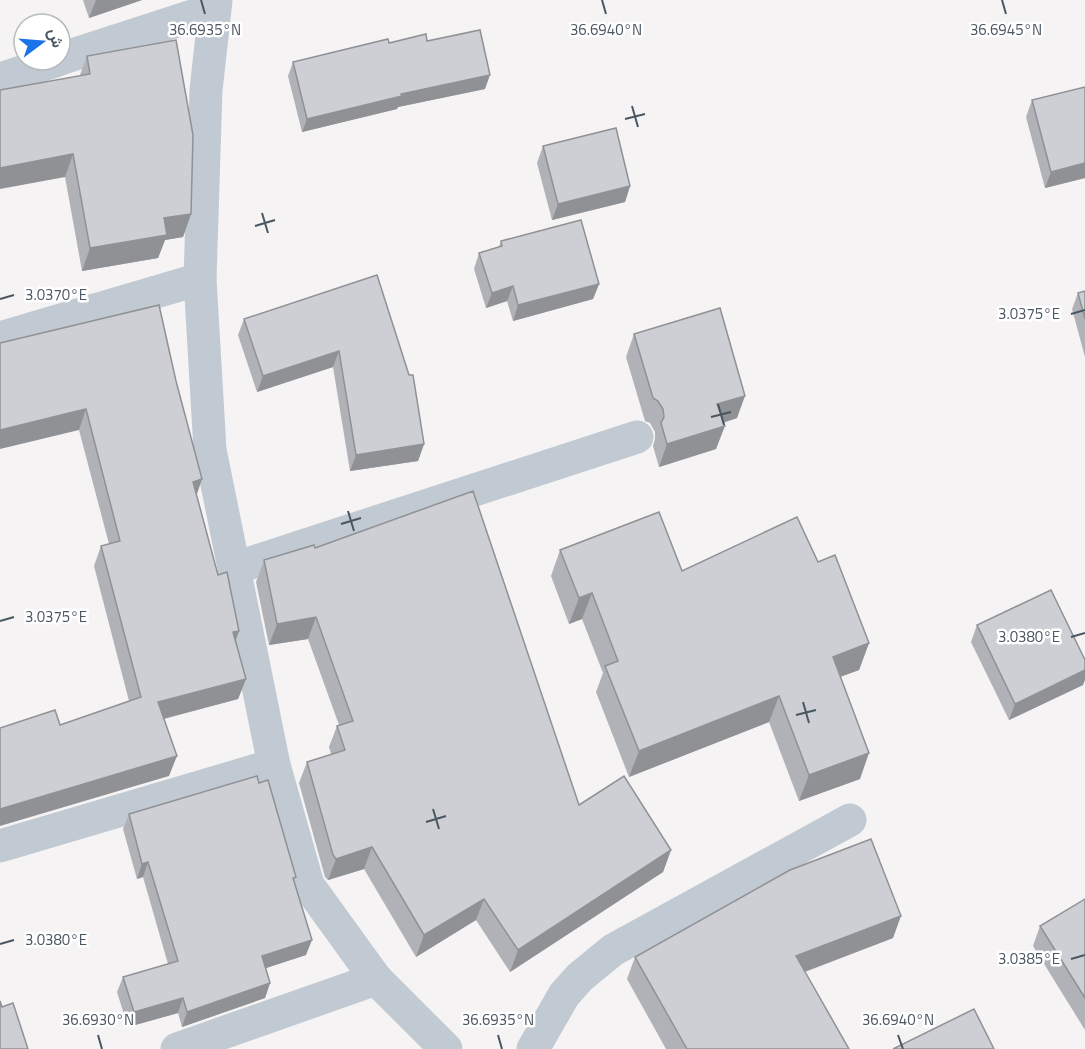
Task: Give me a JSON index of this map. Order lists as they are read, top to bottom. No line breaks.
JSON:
{"north":"right","coordinates":["36.6935°N","36.6940°N","36.6945°N","3.0370°E","3.0375°E","3.0380°E","3.0385°E","36.6930°N"]}
